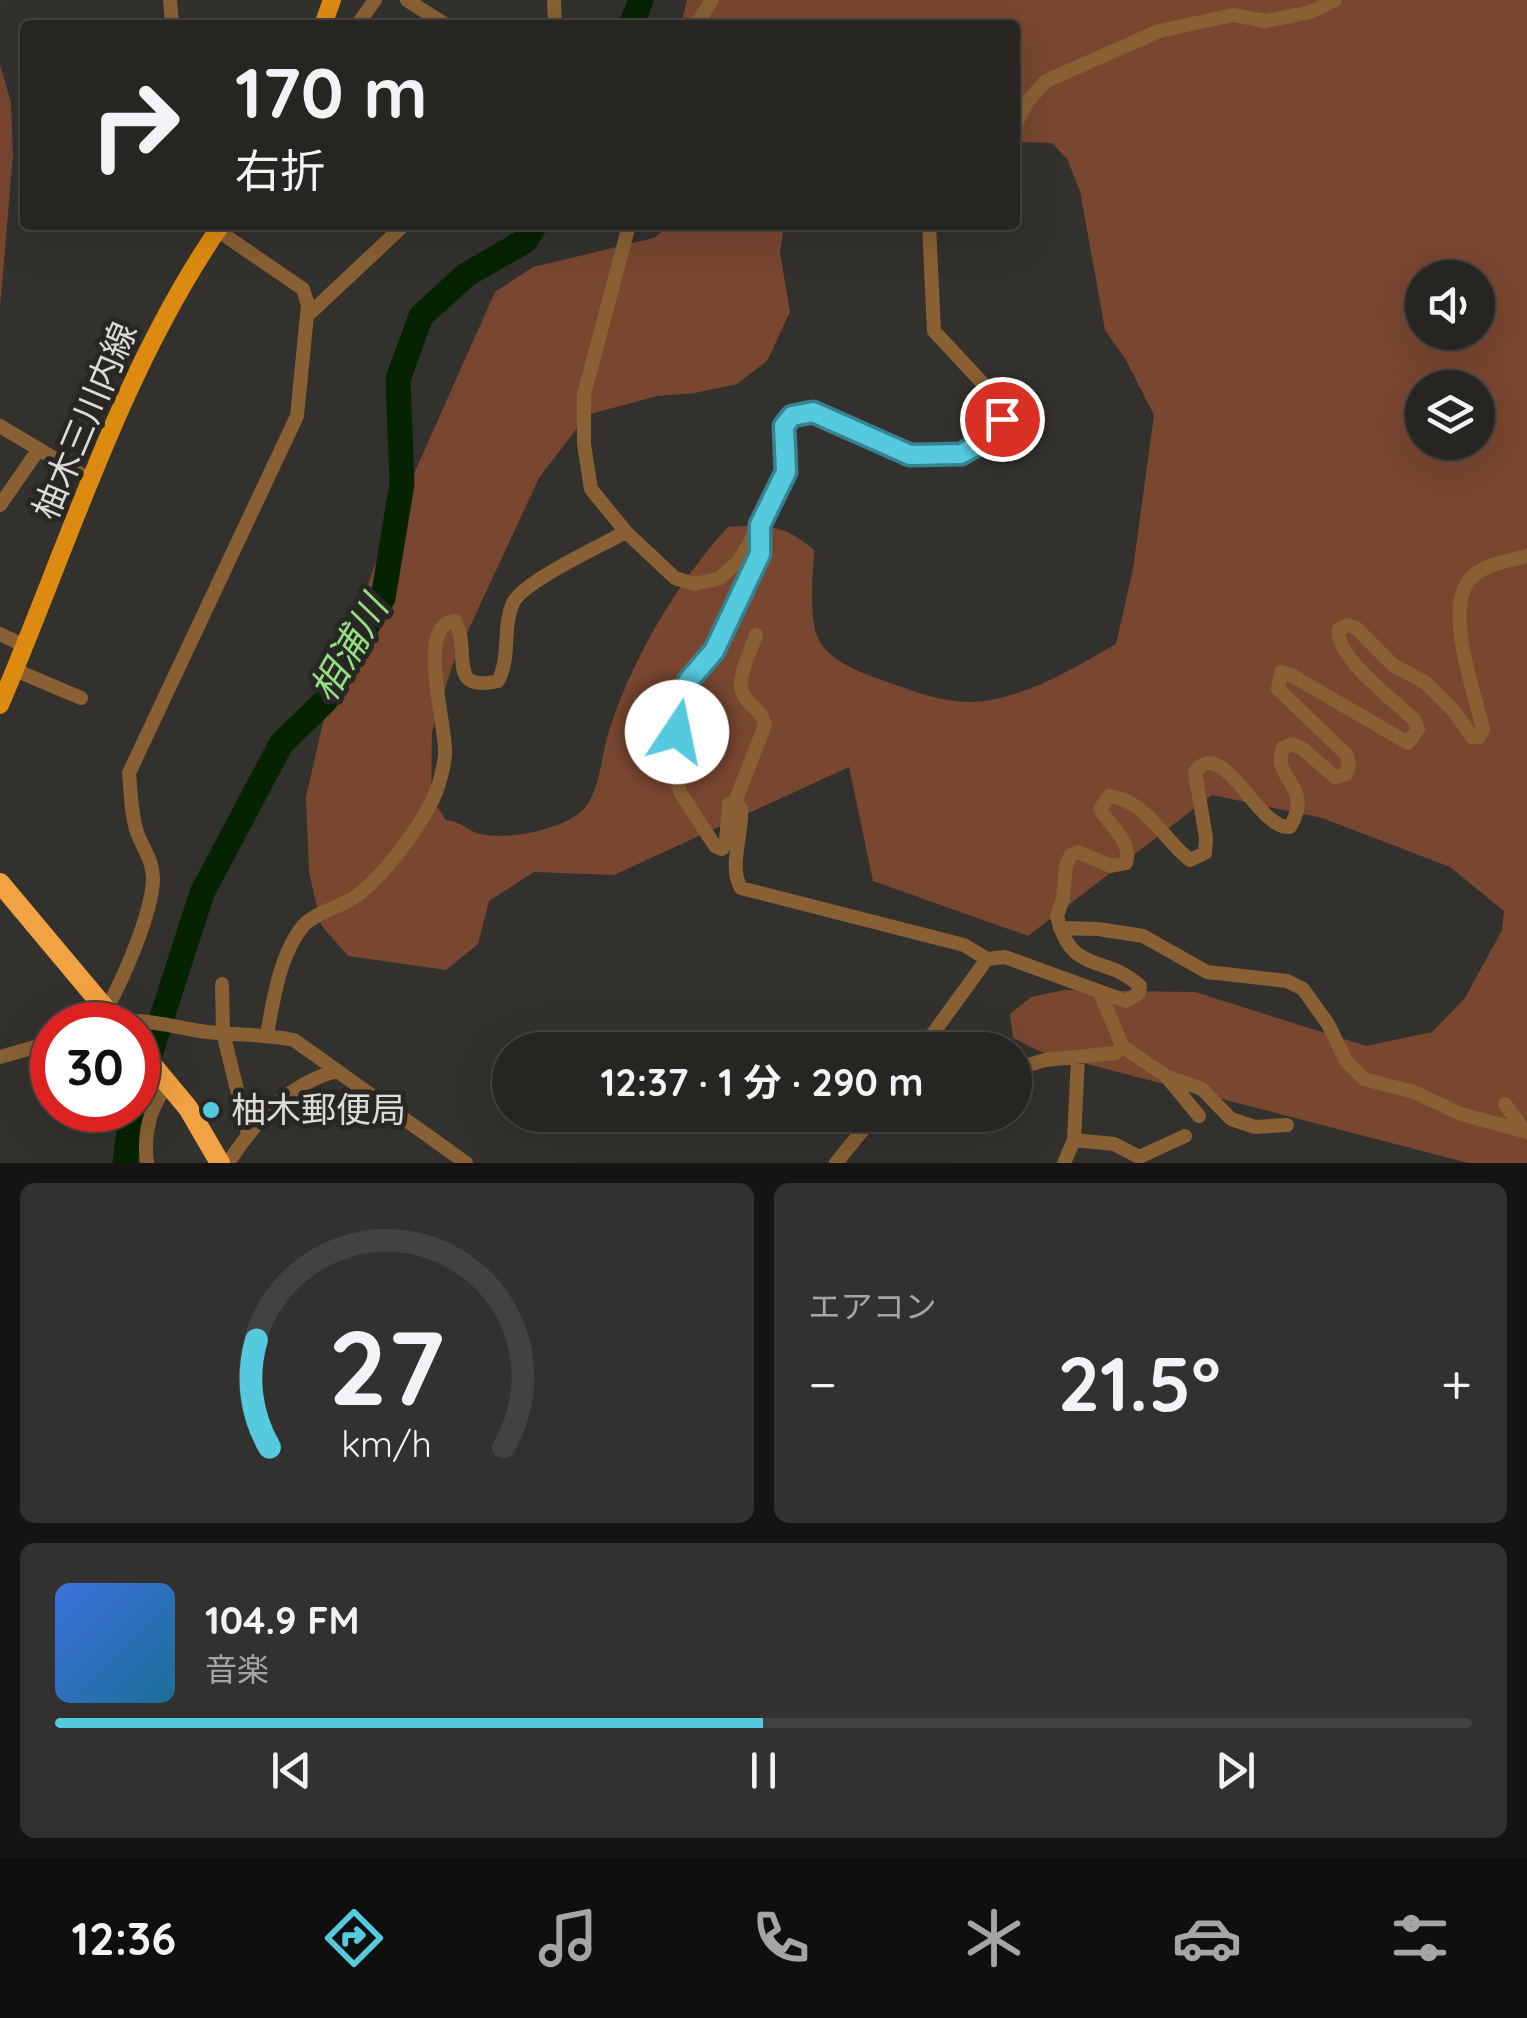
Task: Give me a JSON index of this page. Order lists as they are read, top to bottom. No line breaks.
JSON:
{"streets":{"main road":["柚木三川内線"]},"water":["相浦川"],"places":["柚木郵便局"],"page":{"turn":["170 m","右折"],"limit":"30","trip":"12:37 · 1 分 · 290 m","tile":"エアコン","heat":["−","21.5°","+"],"song":["104.9 FM","音楽"],"tabs":"12:36","gauge":["27","km/h"]}}
